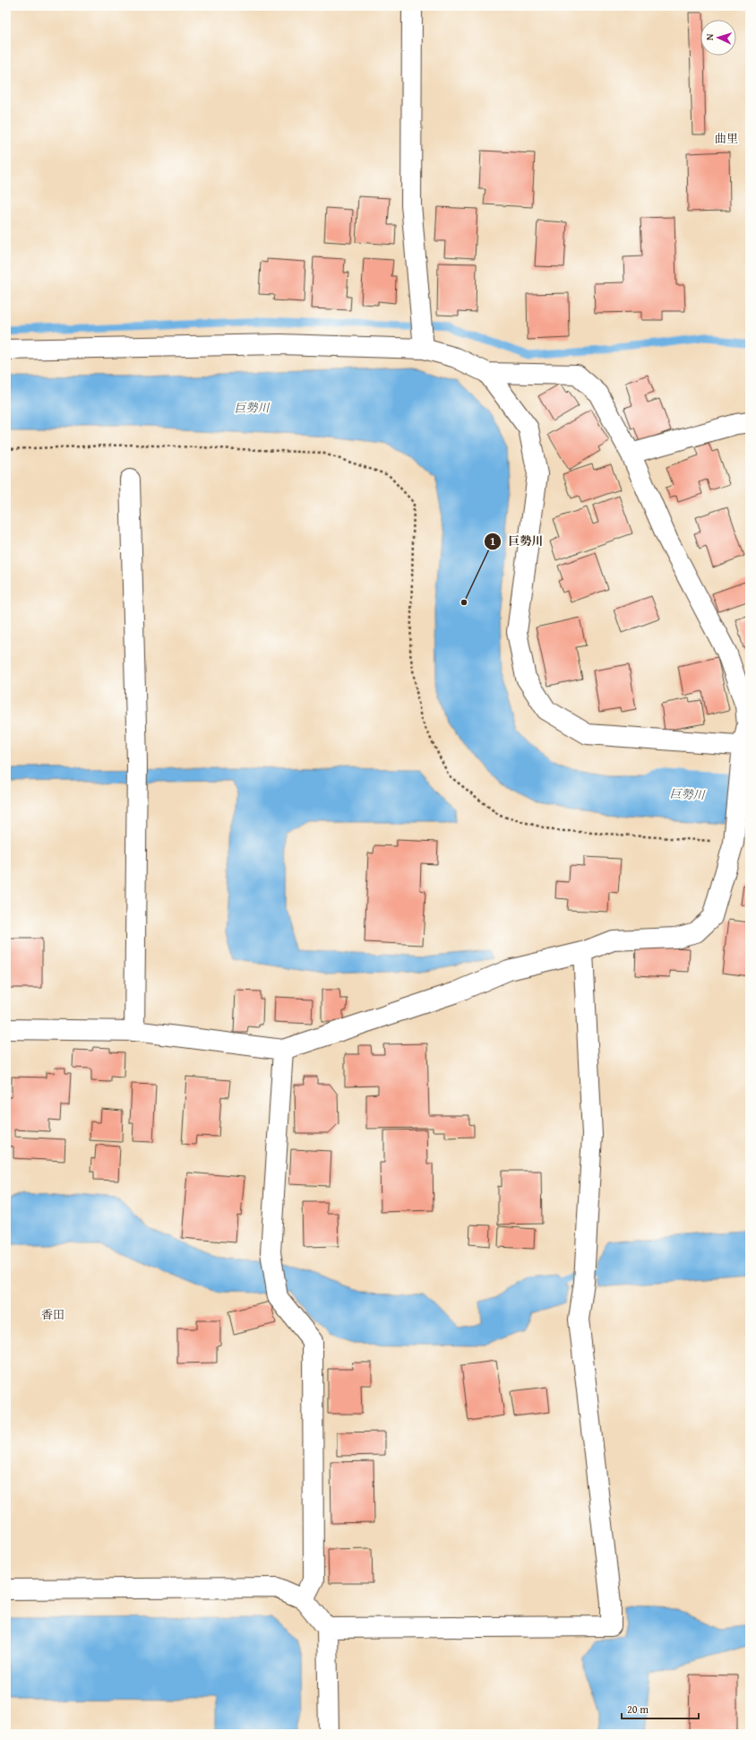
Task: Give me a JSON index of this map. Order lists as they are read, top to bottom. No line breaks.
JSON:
{"districts":["曲里","香田"],"water":["巨勢川"],"places":["巨勢川"],"scale_bar":"20 m","north":"left"}
